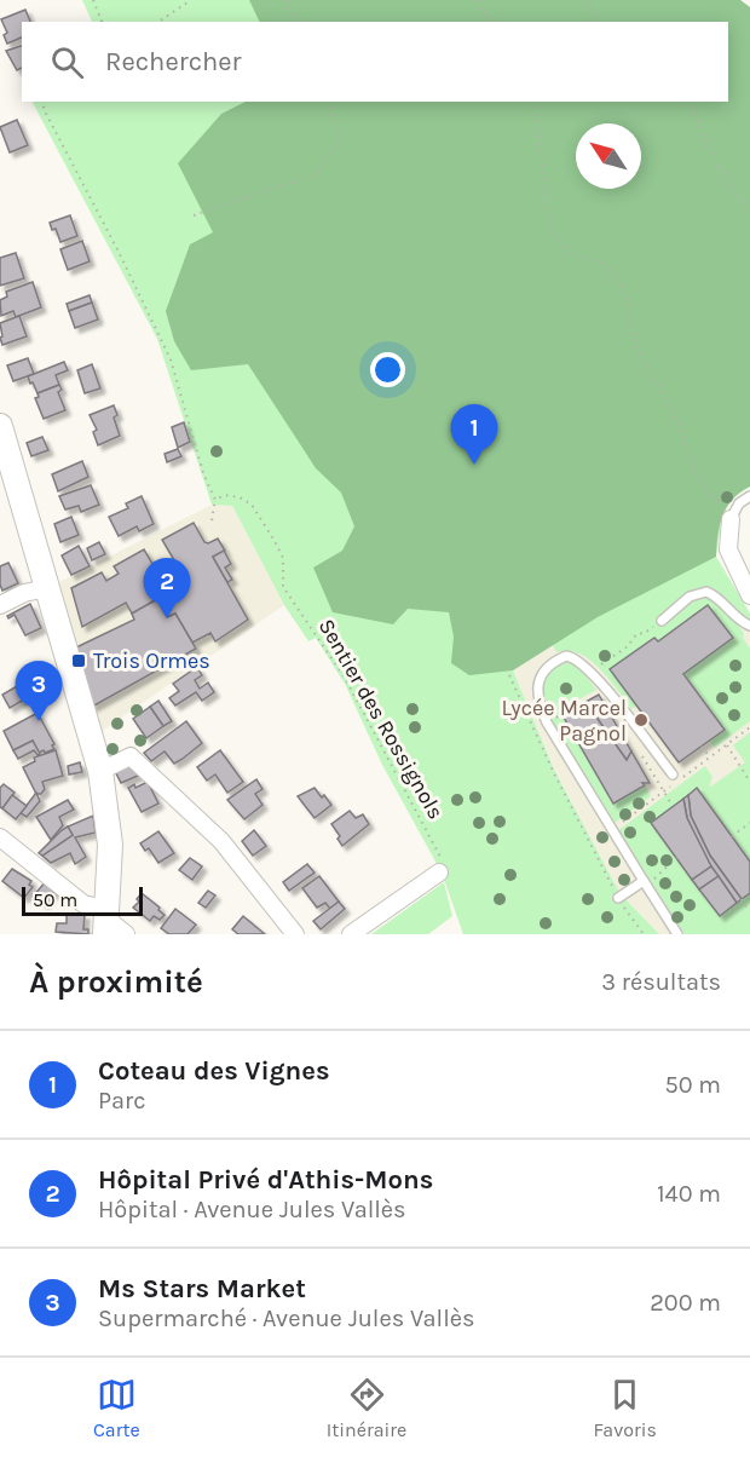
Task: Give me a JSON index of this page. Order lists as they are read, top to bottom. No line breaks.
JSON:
{"streets":{"path":["Sentier des Rossignols"]},"places":{"transit":["Trois Ormes"],"other":["Lycée Marcel Pagnol"]},"scale_bar":"50 m","north":"top left","page":{"search":"Rechercher","pins":["1","2","3"],"scale":"50 m","heading":["À proximité","3 résultats"],"list":[{"mark":"1","name":"Coteau des Vignes","note":"Parc","value":"50 m"},{"mark":"2","name":"Hôpital Privé d'Athis-Mons","note":"Hôpital · Avenue Jules Vallès","value":"140 m"},{"mark":"3","name":"Ms Stars Market","note":"Supermarché · Avenue Jules Vallès","value":"200 m"}],"nav":["Carte","Itinéraire","Favoris"]}}
